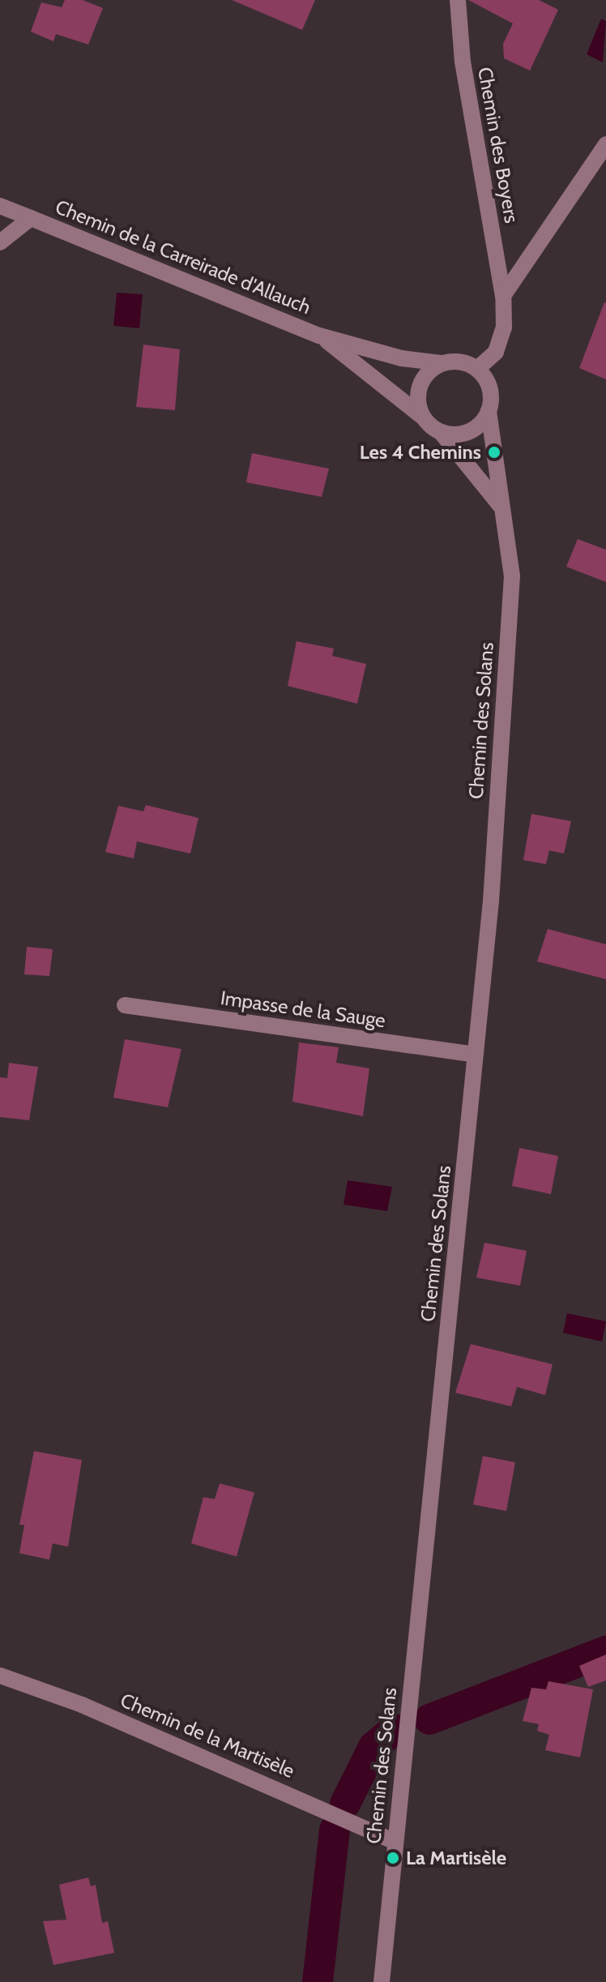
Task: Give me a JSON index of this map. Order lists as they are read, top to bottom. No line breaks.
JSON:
{"streets":{"street":["Chemin des Boyers","Chemin de la Carreirade d'Allauch","Chemin des Solans","Impasse de la Sauge","Chemin de la Martisèle"]},"crossings":[["Chemin de la Carreirade d'Allauch","Chemin des Solans"],["Chemin des Solans","Impasse de la Sauge"],["Chemin des Solans","Chemin de la Martisèle"]],"places":["Les 4 Chemins","La Martisèle"]}
